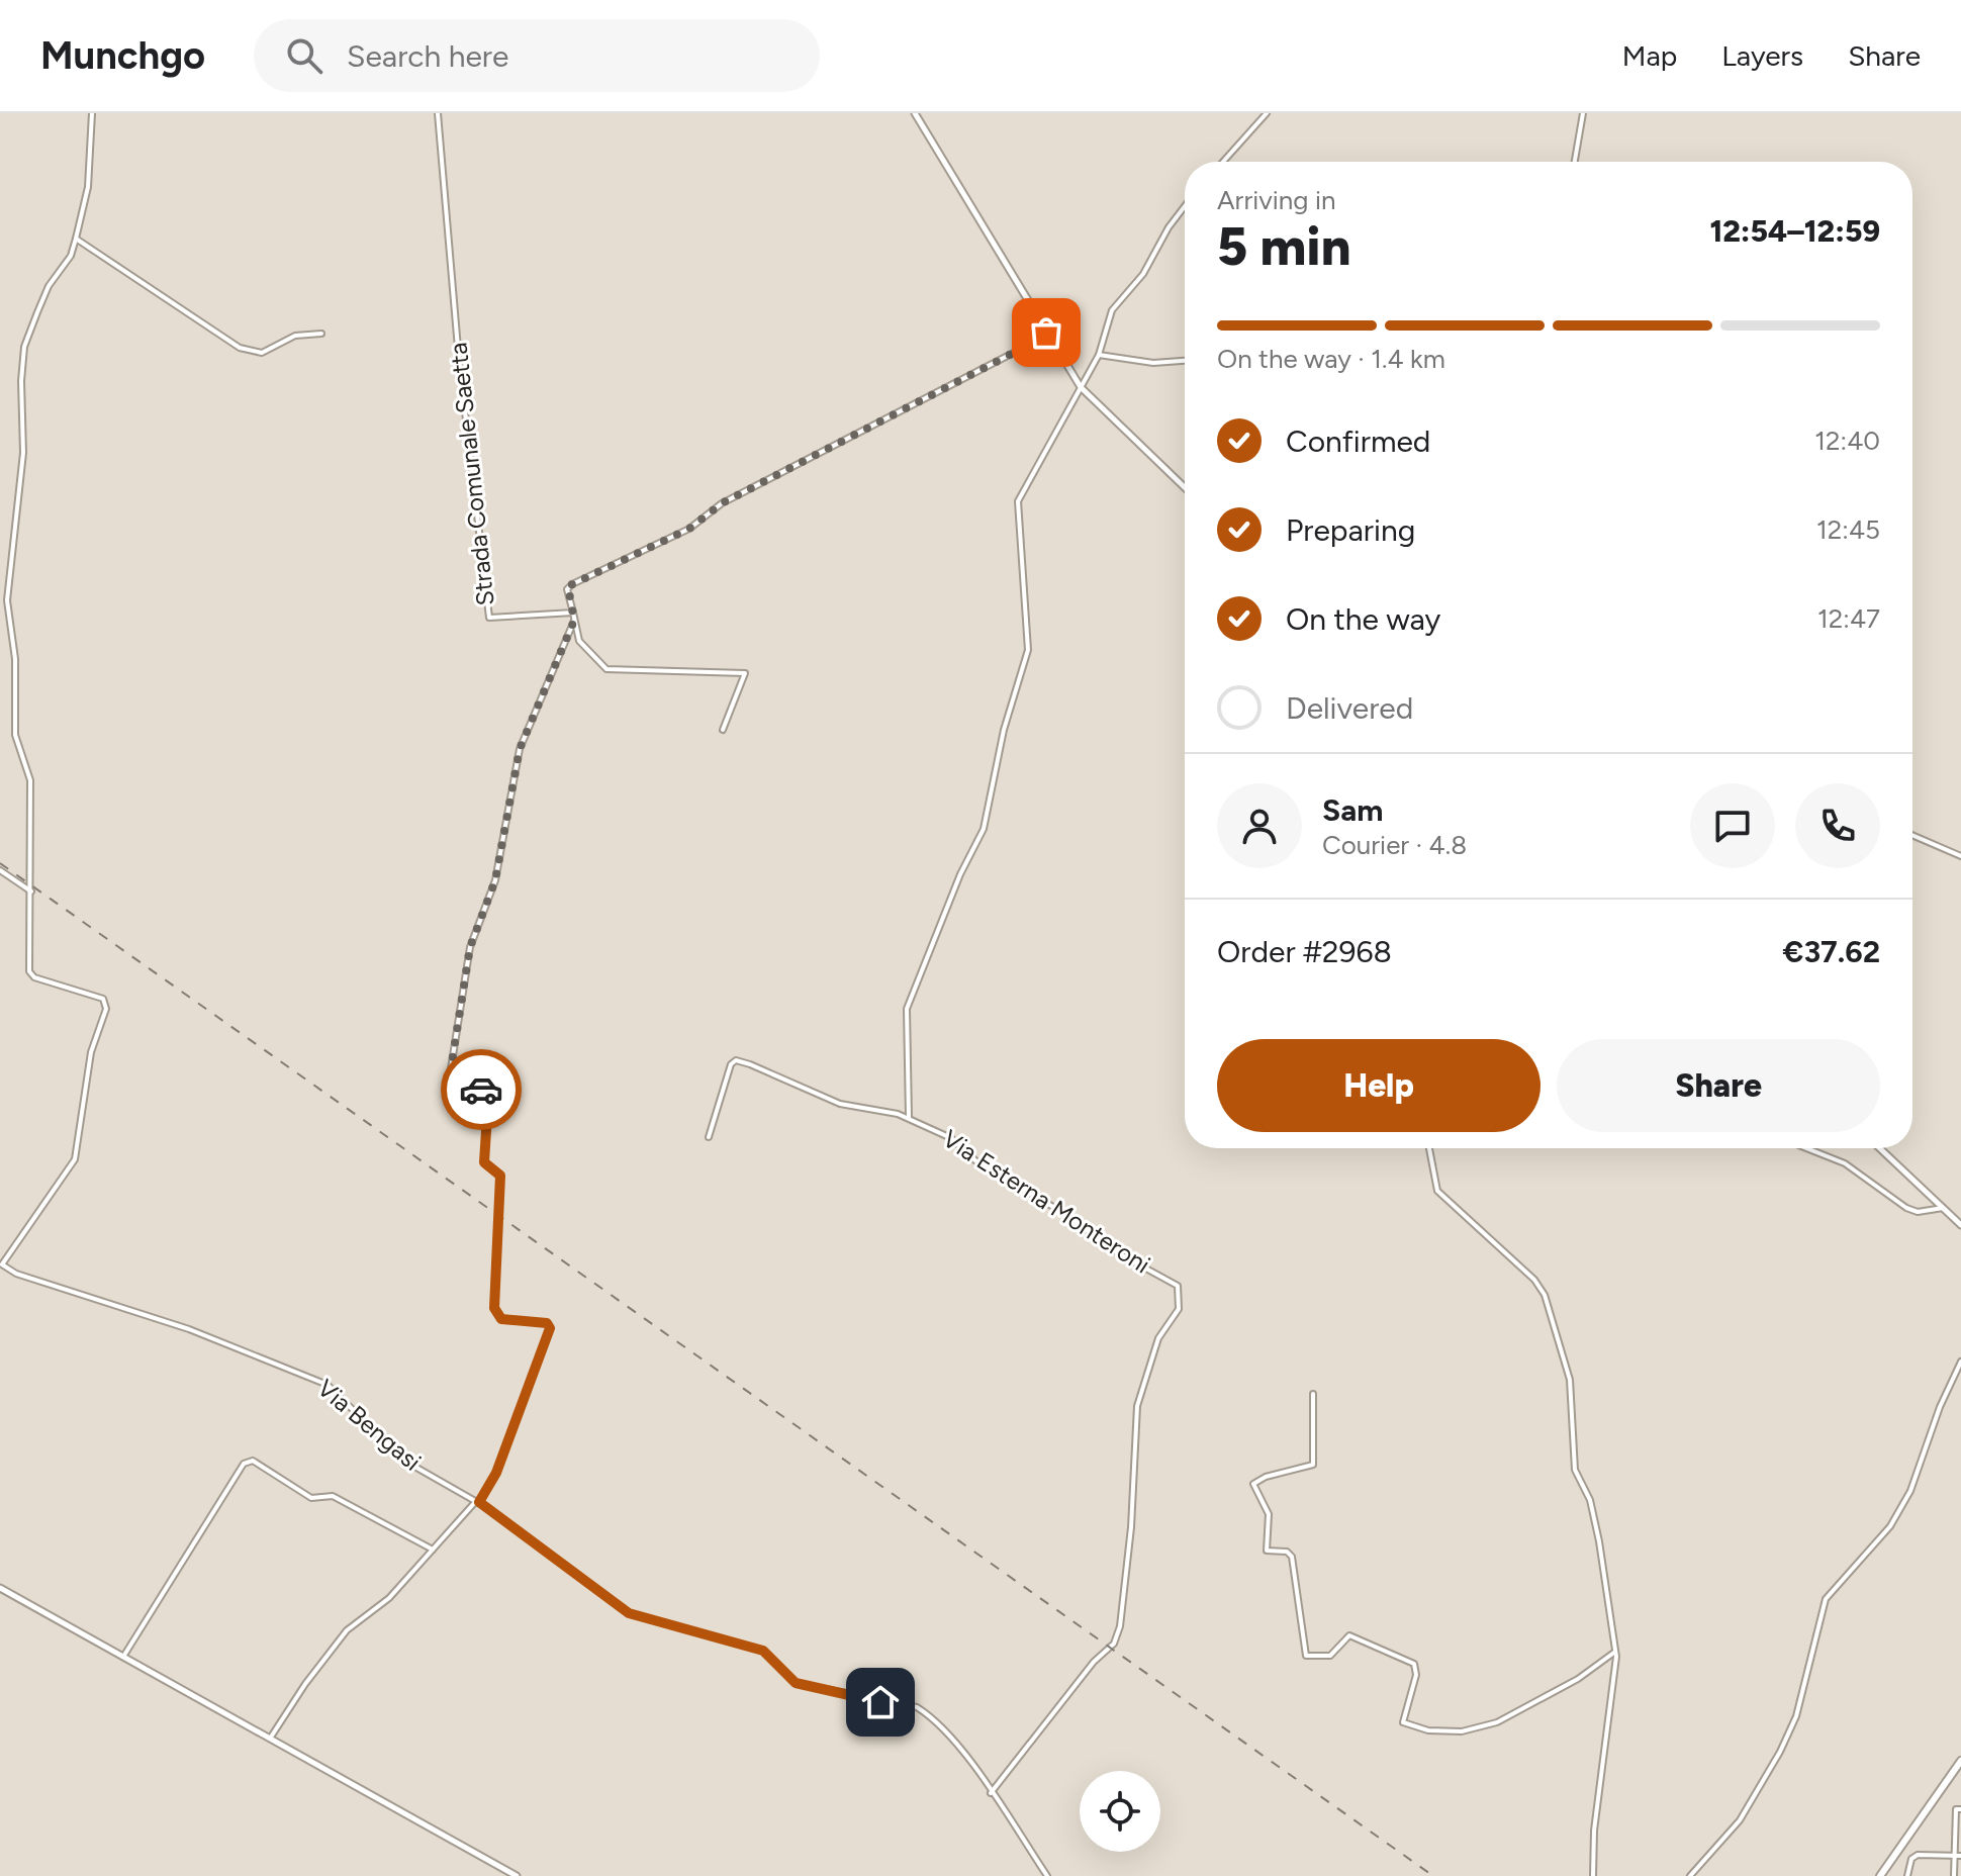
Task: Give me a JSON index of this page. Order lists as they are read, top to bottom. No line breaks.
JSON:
{"streets":{"street":["Strada Comunale Saetta","Via Esterna Monteroni","Via Bengasi"]},"crossings":[["Via Esterna Monteroni","Via Bengasi"]],"page":{"header":"Munchgo","search":"Search here","nav":["Map","Layers","Share"],"heading":["5 min","Arriving in","12:54–12:59"],"panel":["Sam","Courier · 4.8","Order #2968","€37.62"],"bar":"On the way · 1.4 km","list":[["Confirmed","12:40"],["Preparing","12:45"],["On the way","12:47"],"Delivered"],"buttons":["Help","Share"]}}
